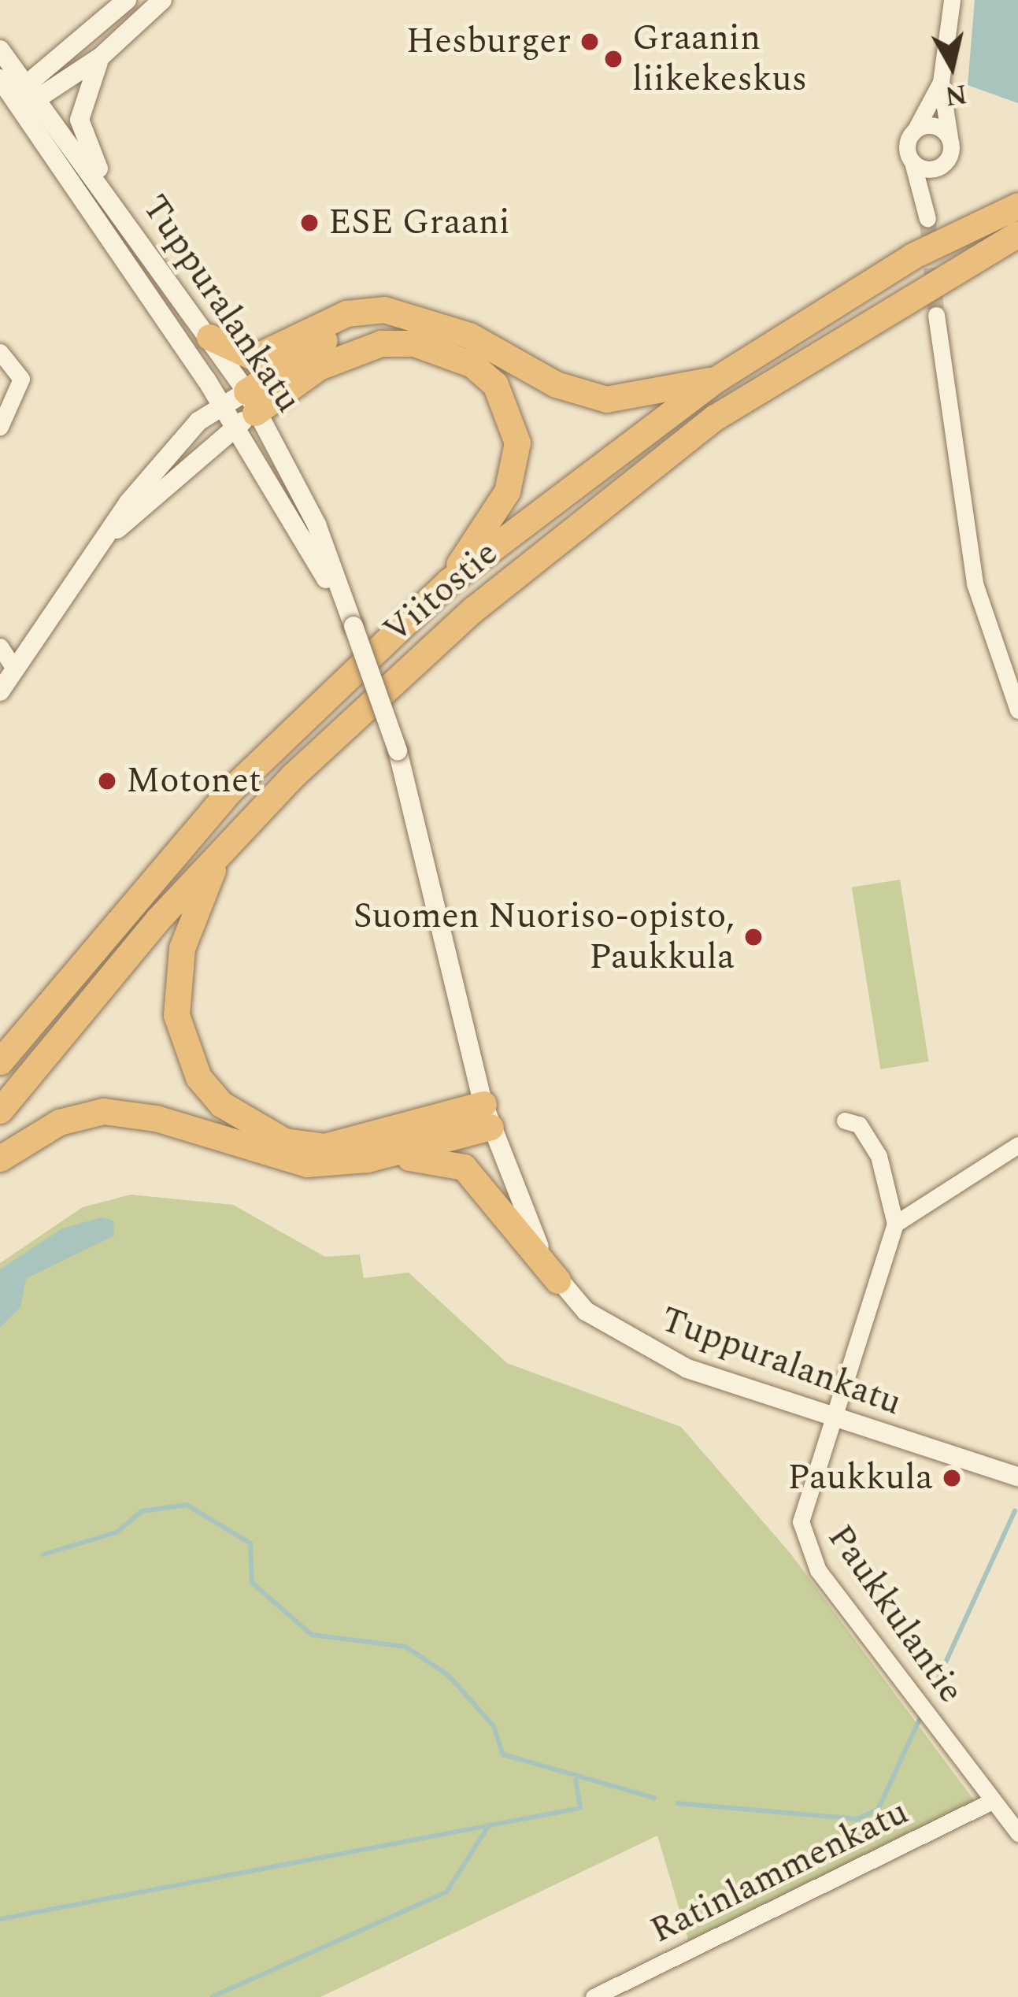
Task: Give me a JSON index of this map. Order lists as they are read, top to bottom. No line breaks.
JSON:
{"streets":{"highway":["Viitostie"],"street":["Tuppuralankatu","Paukkulantie","Ratinlammenkatu"]},"crossings":[["Tuppuralankatu","Paukkulantie"],["Paukkulantie","Ratinlammenkatu"]],"places":["Hesburger","Graanin liikekeskus","ESE Graani","Motonet","Suomen Nuoriso-opisto, Paukkula","Paukkula"],"north":"bottom"}
